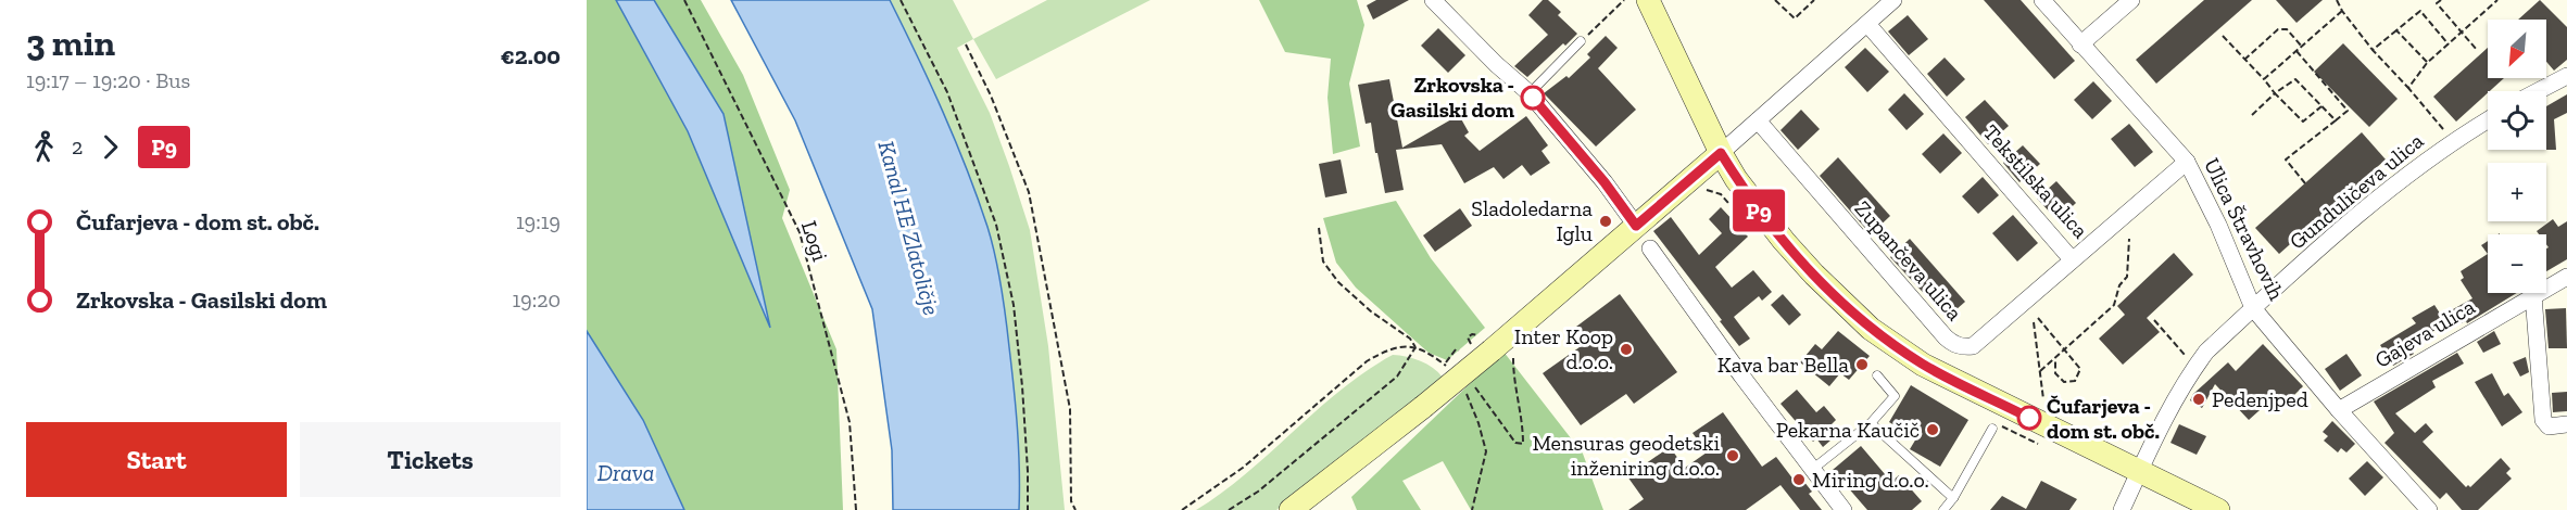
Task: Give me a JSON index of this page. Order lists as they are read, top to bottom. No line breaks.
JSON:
{"streets":{"street":["Tekstilska ulica","Gunduličeva ulica","Ulica Štravhovih","Zupančeva ulica","Gajeva ulica"],"path":["Logi"]},"crossings":[["Tekstilska ulica","Ulica Štravhovih"],["Tekstilska ulica","Zupančeva ulica"],["Gunduličeva ulica","Ulica Štravhovih"],["Ulica Štravhovih","Gajeva ulica"]],"water":["Kanal HE Zlatoličje","Drava"],"places":["Zrkovska - Gasilski dom","Sladoledarna Iglu","Inter Koop d.o.o.","Kava bar Bella","Pedenjped","Čufarjeva - dom st. obč.","Pekarna Kaučič","Mensuras geodetski inženiring d.o.o.","Miring d.o.o."],"lines":["bus line P9"],"north":"bottom left","page":{"heading":["3 min","19:17 – 19:20 · Bus","€2.00"],"on_map":"P9","map_buttons":["+","−"],"legs":["2","P9"],"list":[{"name":"Čufarjeva - dom st. obč.","value":"19:19"},{"name":"Zrkovska - Gasilski dom","value":"19:20"}],"buttons":["Start","Tickets"]}}
